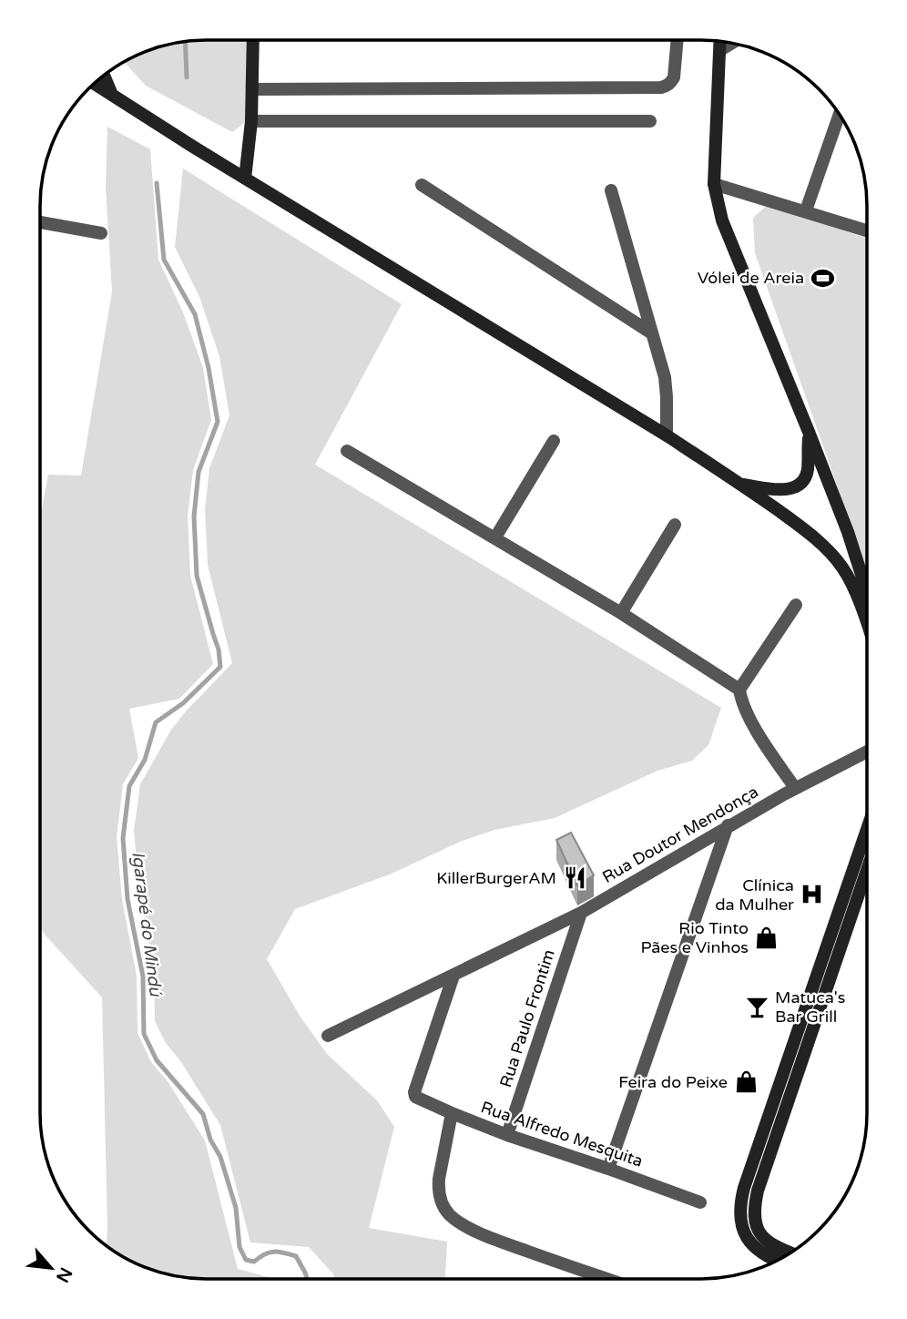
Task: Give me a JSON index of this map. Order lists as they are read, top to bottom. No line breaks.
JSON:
{"streets":{"street":["Rua Doutor Mendonça","Rua Paulo Frontim","Rua Alfredo Mesquita"]},"crossings":[["Rua Doutor Mendonça","Rua Paulo Frontim"],["Rua Doutor Mendonça","Rua Alfredo Mesquita"],["Rua Paulo Frontim","Rua Alfredo Mesquita"]],"water":["Igarapé do Mindú"],"places":{"sports":["Vólei de Areia"],"restaurant":["KillerBurgerAM"],"hospital":["Clínica da Mulher"],"shop":["Rio Tinto Pães e Vinhos","Feira do Peixe"],"bar":["Matuca's Bar Grill"]},"north":"bottom right"}
